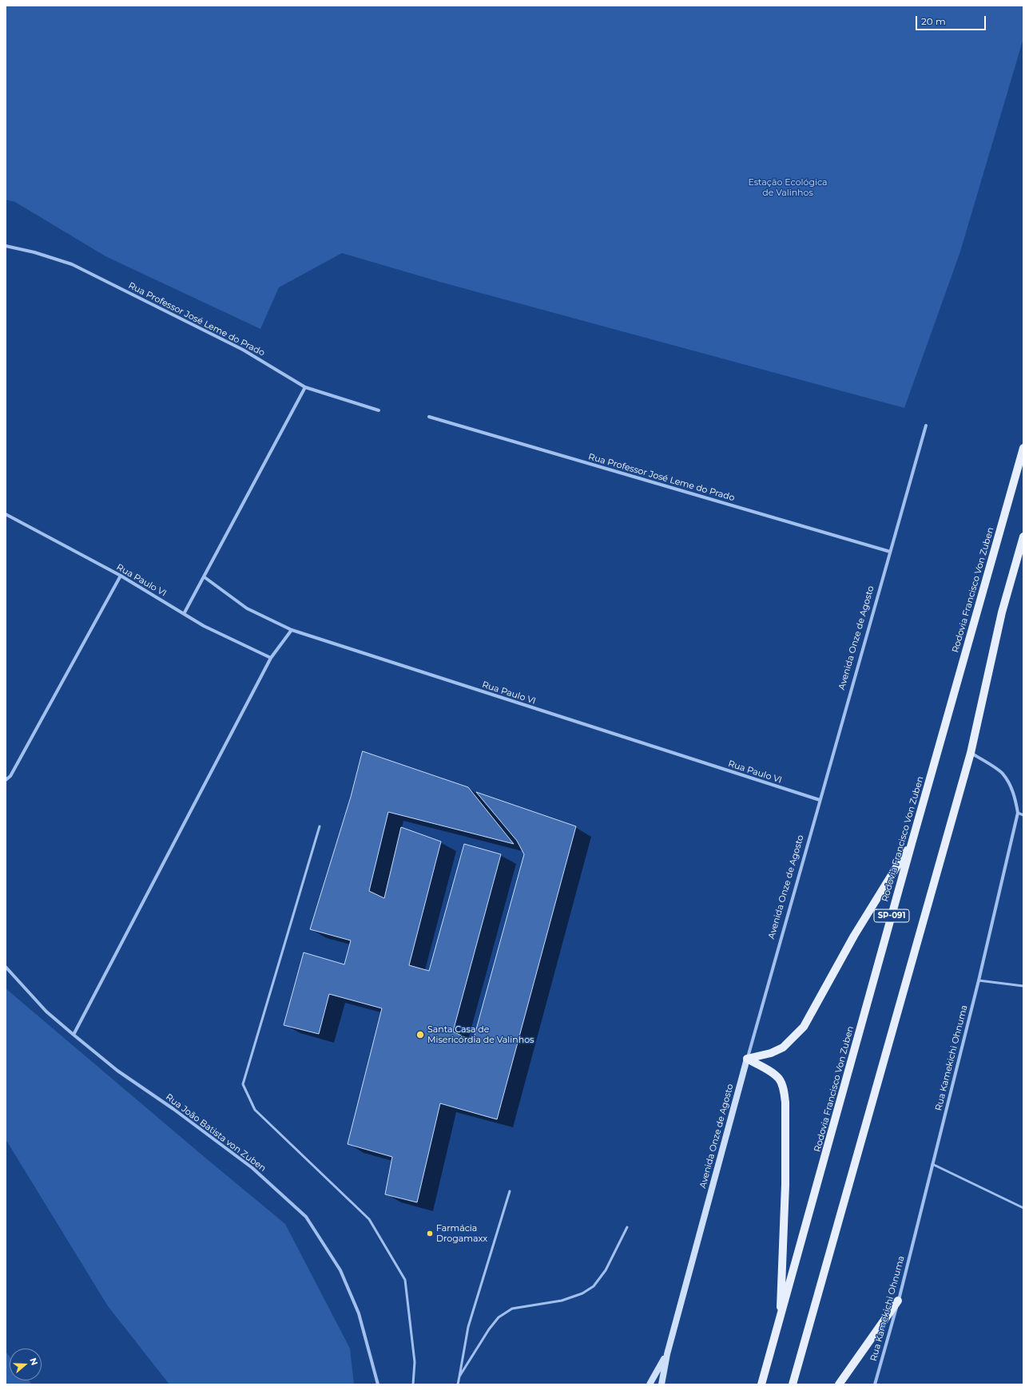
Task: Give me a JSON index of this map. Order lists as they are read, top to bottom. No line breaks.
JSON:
{"streets":{"main road":["Rodovia Francisco Von Zuben","Avenida Onze de Agosto","SP-091"],"street":["Rua Professor José Leme do Prado","Rua Paulo VI","Rua Kamekichi Ohnuma","Rua João Batista von Zuben"]},"crossings":[["Rua Professor José Leme do Prado","Avenida Onze de Agosto"],["Rua Paulo VI","Avenida Onze de Agosto"],["SP-091","Rua Kamekichi Ohnuma"]],"parks":["Estação Ecológica de Valinhos"],"places":["Santa Casa de Misericórdia de Valinhos","Farmácia Drogamaxx"],"scale_bar":"20 m","north":"right"}
